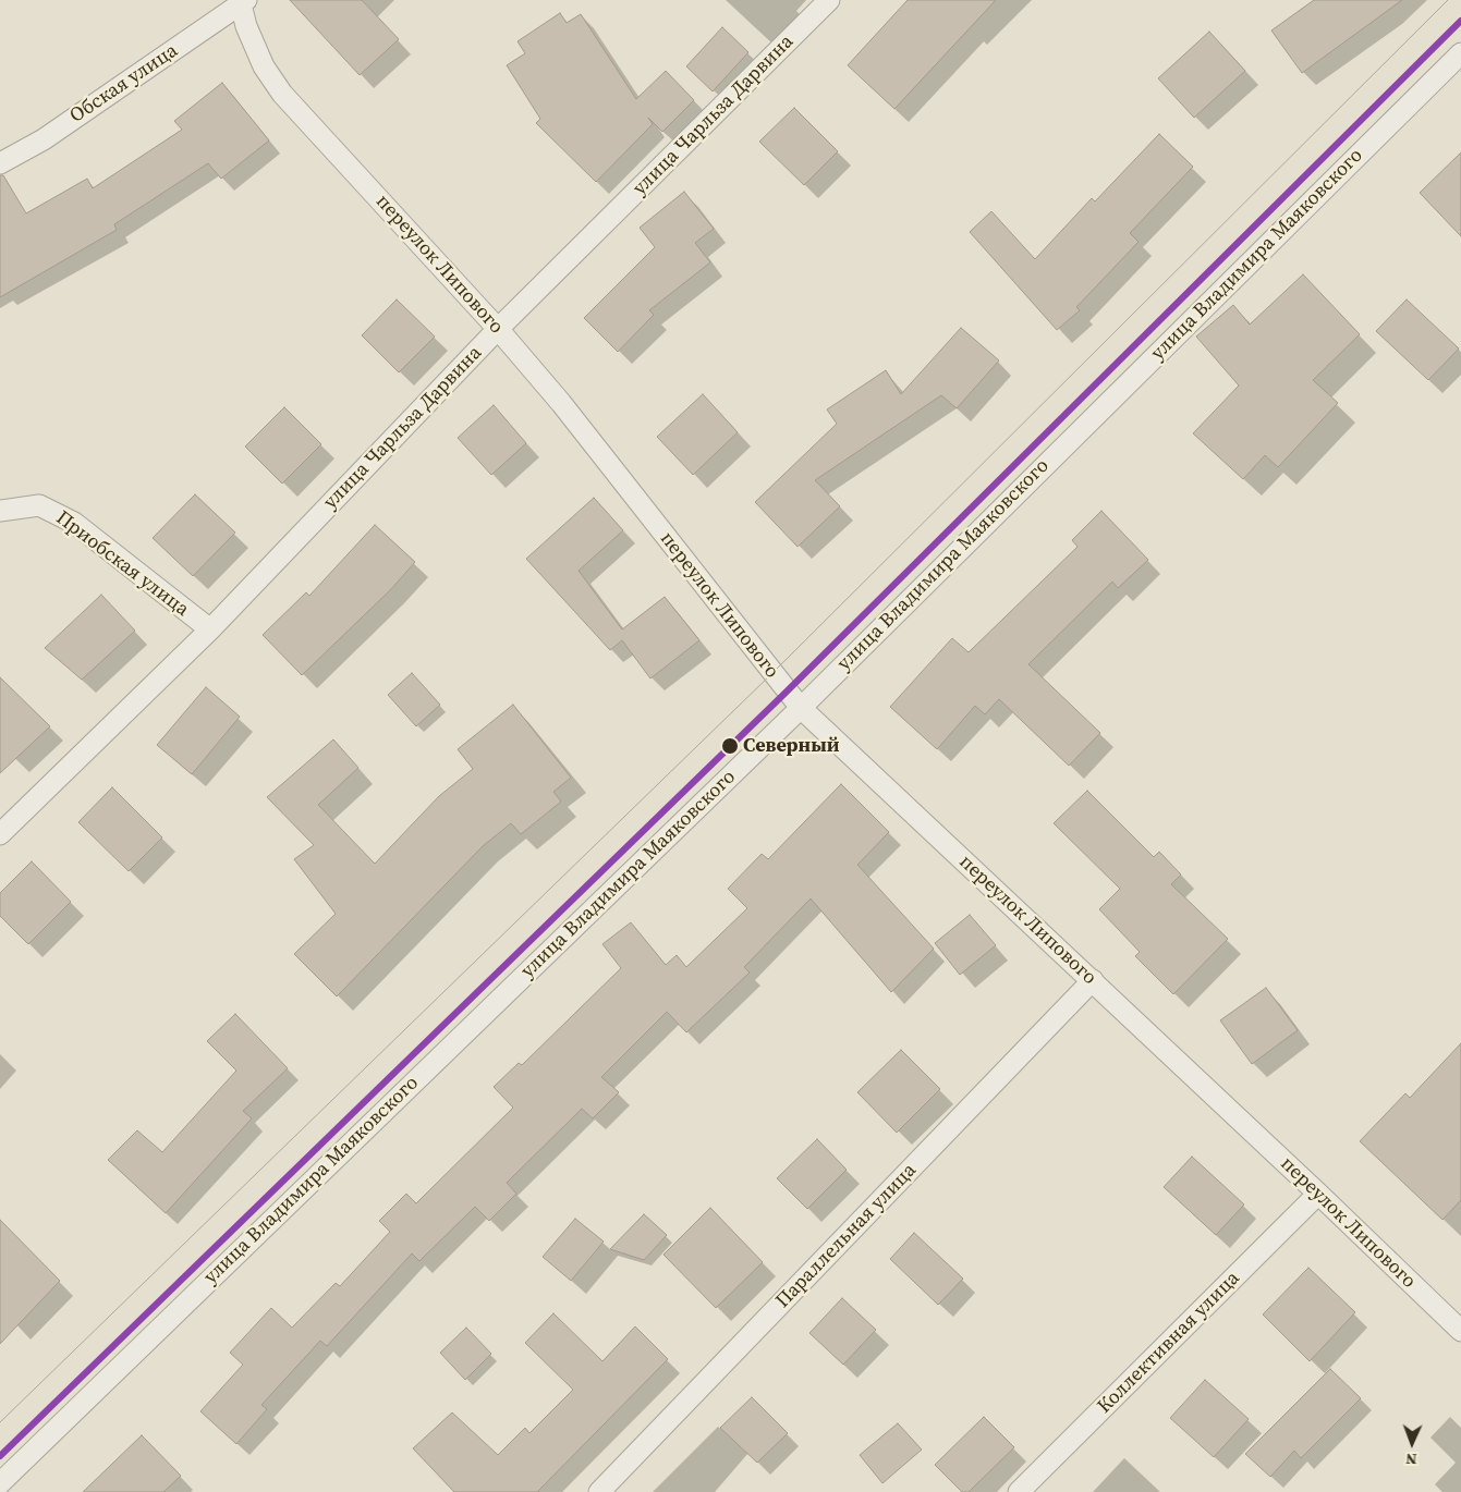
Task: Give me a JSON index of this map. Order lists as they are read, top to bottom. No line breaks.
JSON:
{"streets":{"lane":["Обская улица","улица Чарльза Дарвина","улица Владимира Маяковского","переулок Липового","Приобская улица","Параллельная улица","Коллективная улица"]},"crossings":[["Обская улица","переулок Липового"],["улица Чарльза Дарвина","переулок Липового"],["улица Чарльза Дарвина","Приобская улица"],["улица Владимира Маяковского","переулок Липового"],["переулок Липового","Параллельная улица"],["переулок Липового","Коллективная улица"]],"places":["Северный"],"north":"bottom"}
